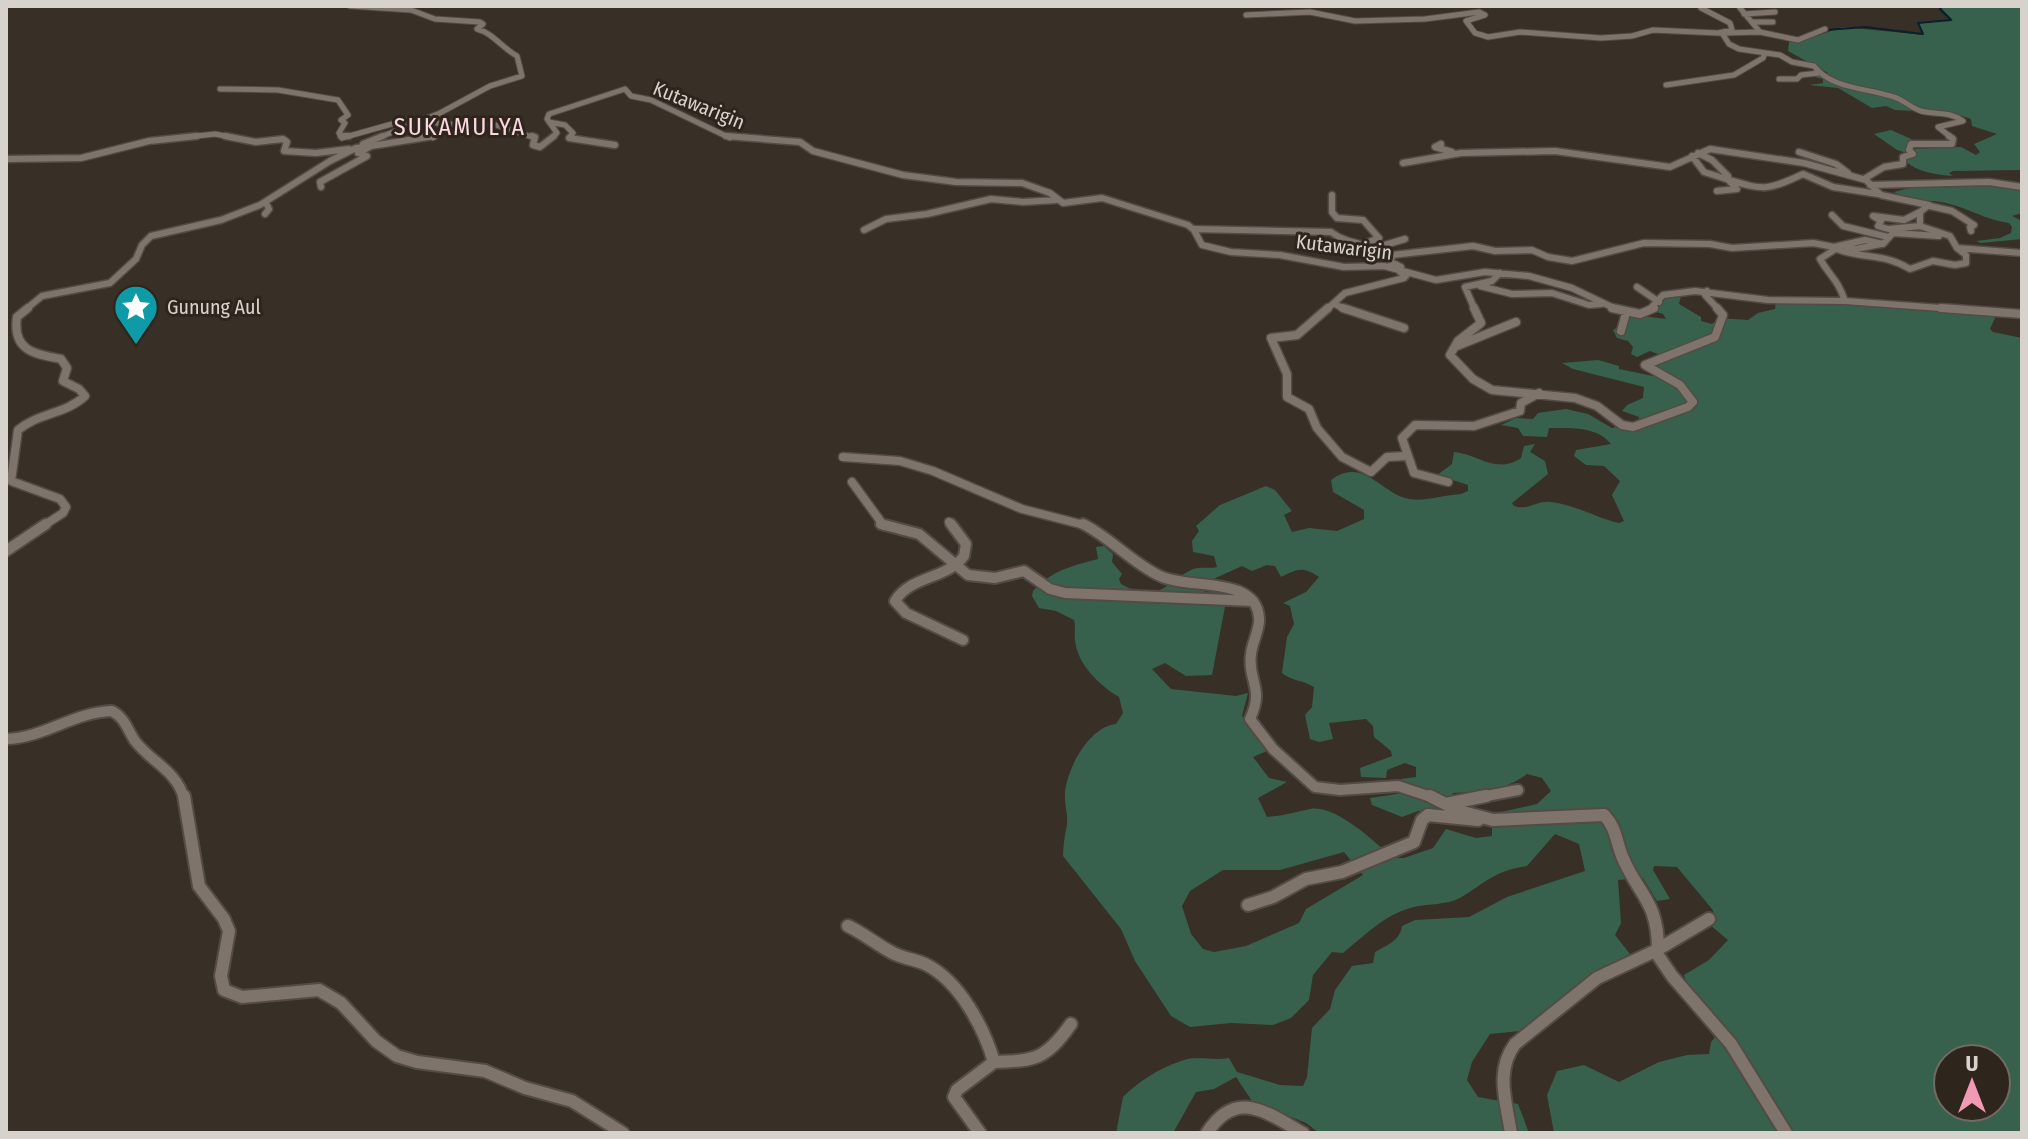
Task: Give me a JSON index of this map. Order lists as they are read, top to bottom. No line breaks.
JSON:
{"streets":{"street":["Kutawarigin"]},"districts":["SUKAMULYA"],"places":{"place":["Gunung Aul"]},"north":"top"}
